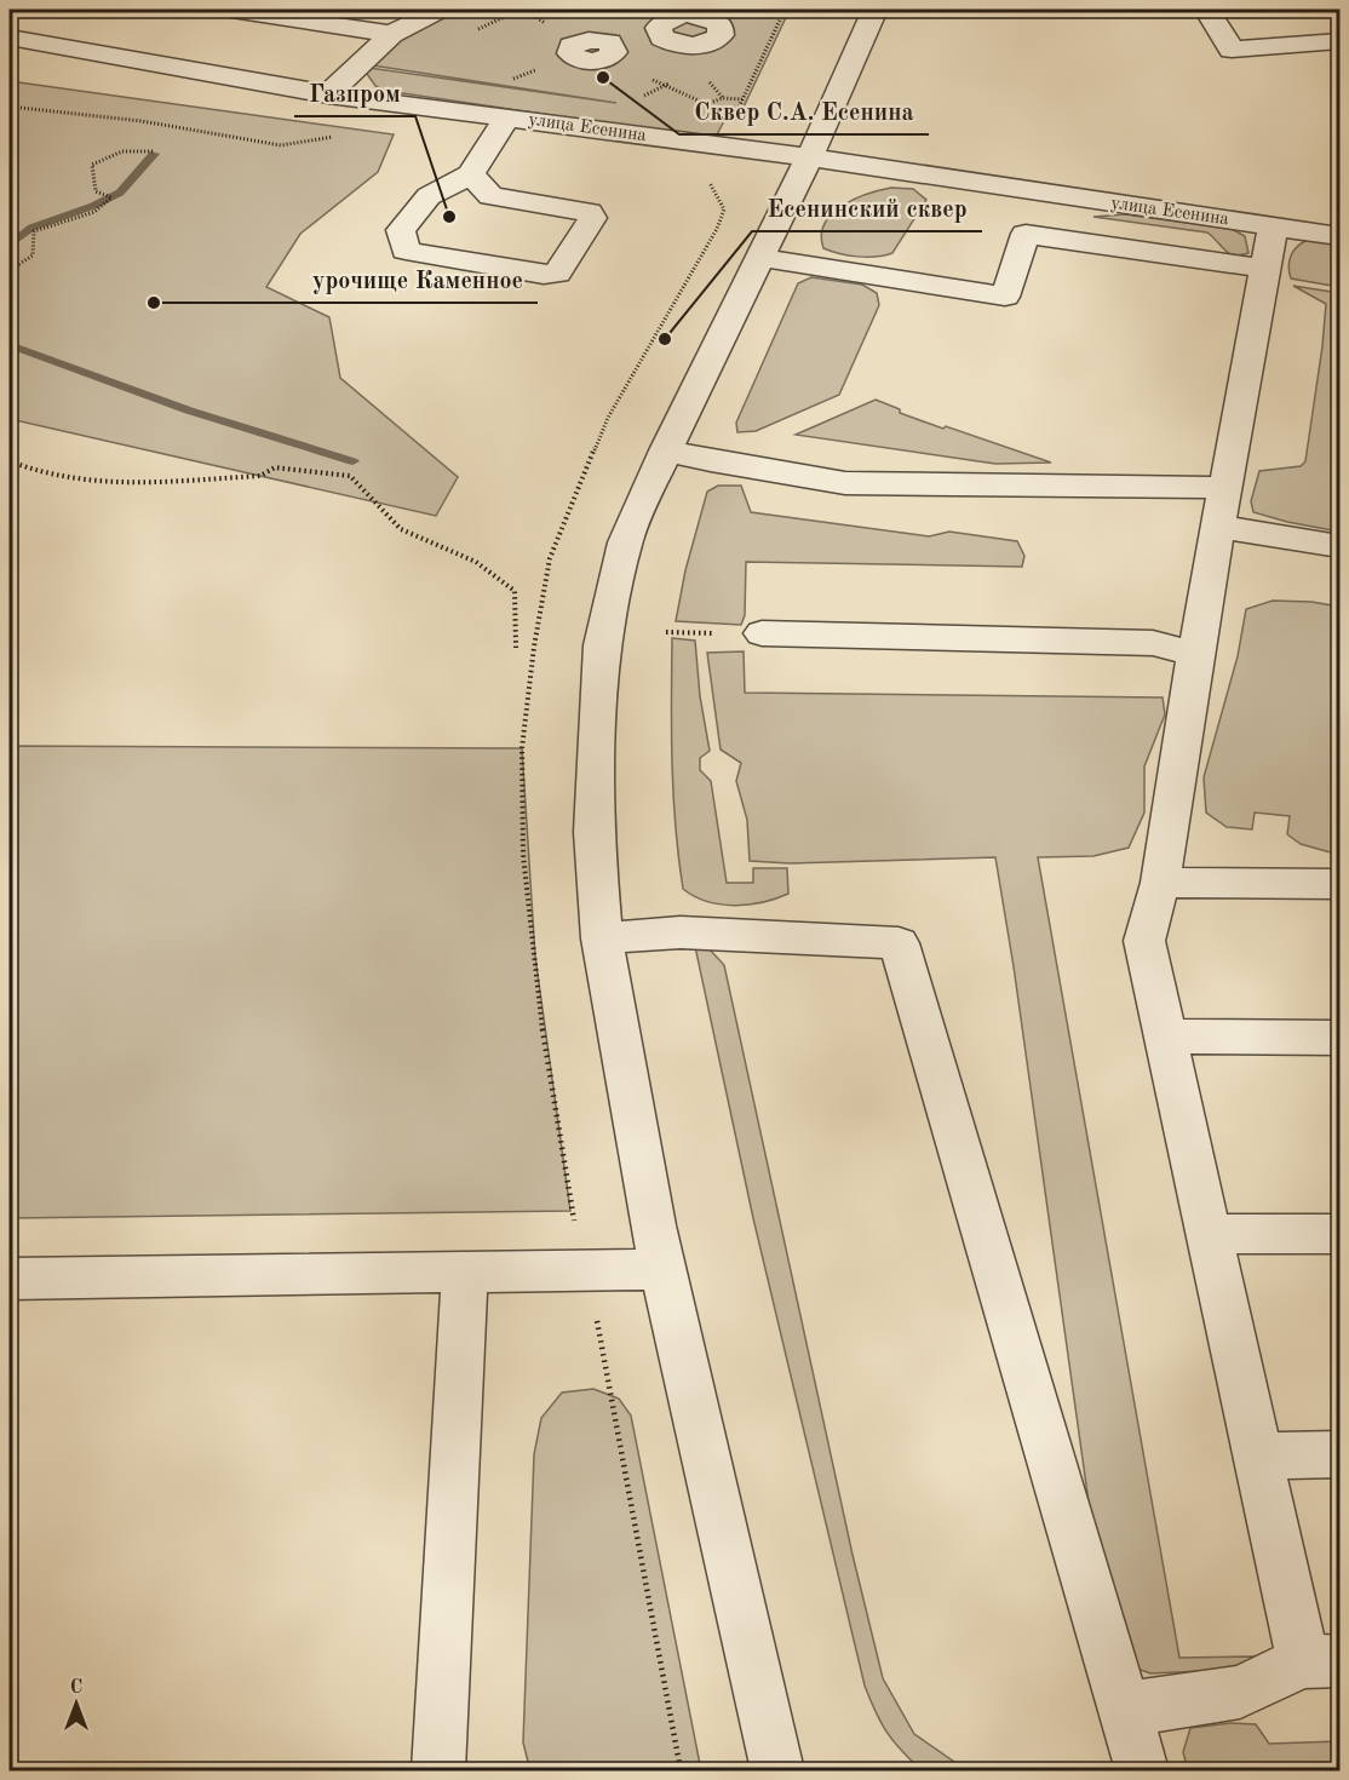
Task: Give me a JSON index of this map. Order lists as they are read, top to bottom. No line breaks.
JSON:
{"streets":{"street":["улица Есенина"]},"places":["Сквер С.А. Есенина","Газпром","урочище Каменное","Есенинский сквер"],"north":"top"}
